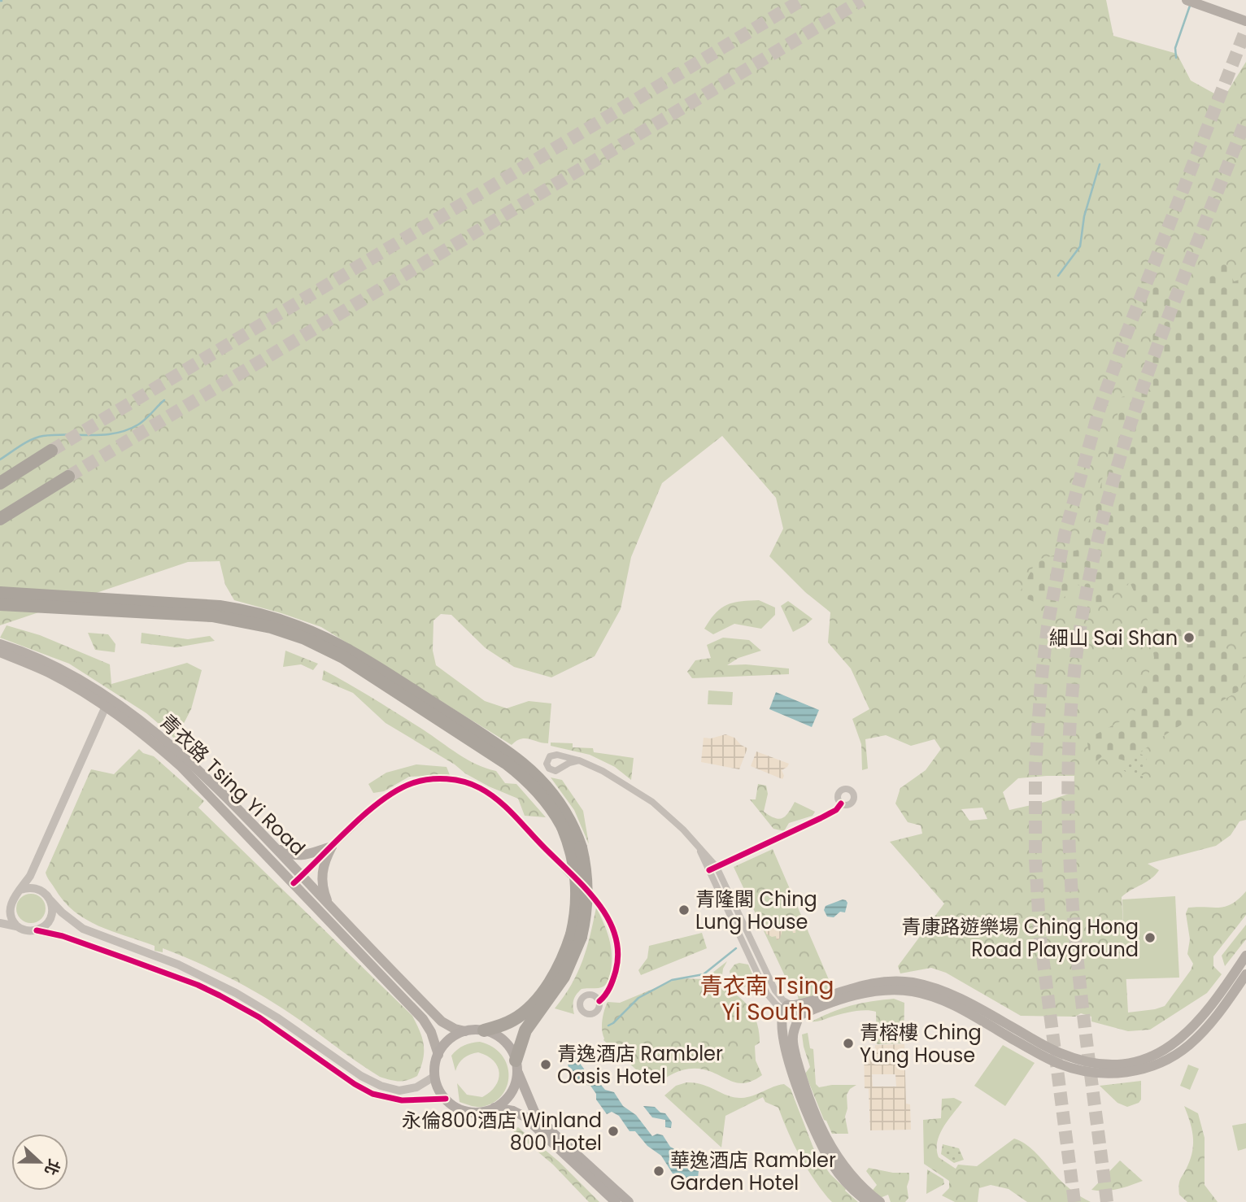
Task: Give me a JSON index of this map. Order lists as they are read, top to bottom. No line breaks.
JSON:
{"streets":{"main road":["青衣路 Tsing Yi Road"]},"districts":["青衣南 Tsing Yi South"],"places":["細山 Sai Shan","青隆閣 Ching Lung House","青康路遊樂場 Ching Hong Road Playground","青榕樓 Ching Yung House","青逸酒店 Rambler Oasis Hotel","永倫800酒店 Winland 800 Hotel","華逸酒店 Rambler Garden Hotel"],"north":"right"}
